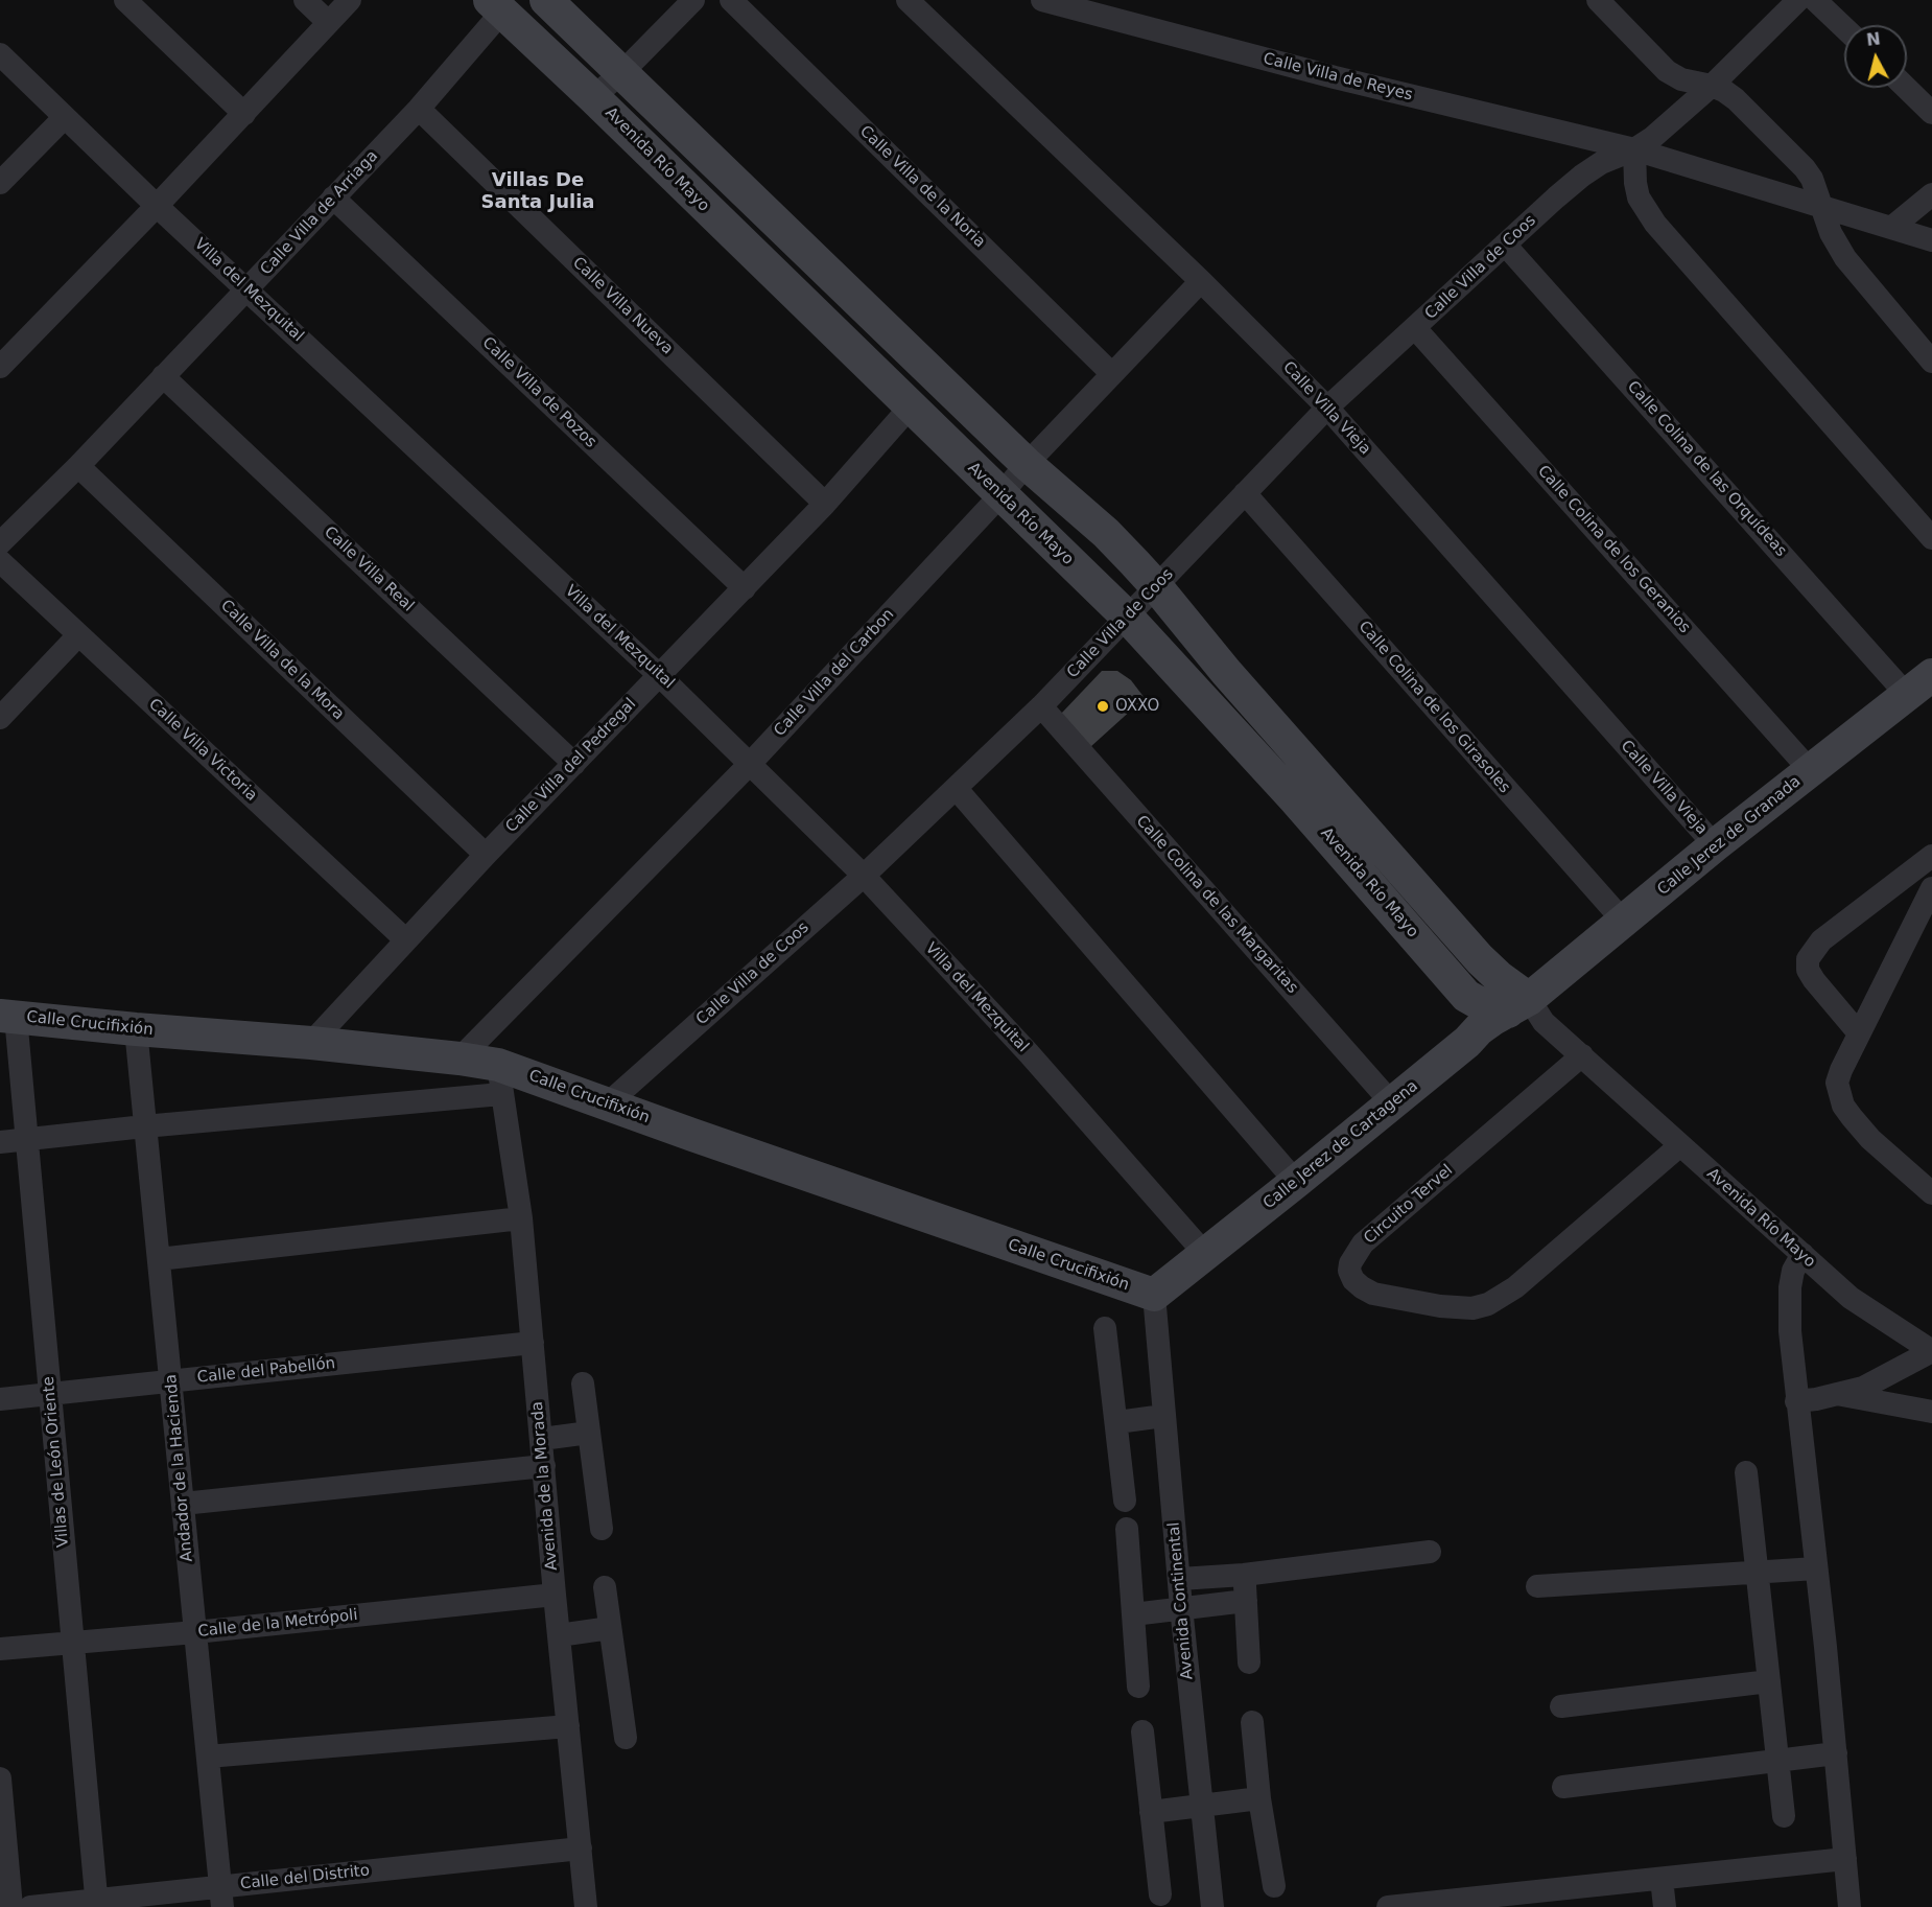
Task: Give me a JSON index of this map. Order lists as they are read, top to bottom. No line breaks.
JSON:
{"streets":{"street":["Calle Villa de Reyes","Avenida Río Mayo","Calle Villa de la Noria","Calle Villa de Arriaga","Calle Villa de Coos","Villa del Mezquital","Calle Villa Nueva","Calle Villa de Pozos","Calle Villa Vieja","Calle Colina de las Orquídeas","Calle Colina de los Geranios","Calle Villa Real","Calle Villa de la Mora","Calle Villa del Carbon","Calle Colina de los Girasoles","Calle Villa Victoria","Calle Villa del Pedregal","Calle Jerez de Granada","Calle Colina de las Margaritas","Calle Crucifixión","Calle Jerez de Cartagena","Circuito Tervel","Calle del Pabellón","Villas de León Oriente","Andador de la Hacienda","Avenida de la Morada","Avenida Continental","Calle de la Metrópoli","Calle del Distrito"]},"crossings":[["Calle Villa de Reyes","Calle Villa de Coos"],["Avenida Río Mayo","Calle Villa de Arriaga"],["Avenida Río Mayo","Calle Villa de Coos"],["Avenida Río Mayo","Calle Villa del Carbon"],["Avenida Río Mayo","Calle Villa del Pedregal"],["Avenida Río Mayo","Calle Jerez de Granada"],["Avenida Río Mayo","Calle Jerez de Cartagena"],["Avenida Río Mayo","Circuito Tervel"],["Calle Villa de la Noria","Calle Villa del Carbon"],["Calle Villa de Arriaga","Villa del Mezquital"],["Calle Villa de Arriaga","Calle Villa Nueva"],["Calle Villa de Arriaga","Calle Villa de Pozos"],["Calle Villa de Arriaga","Calle Villa Real"],["Calle Villa de Arriaga","Calle Villa de la Mora"],["Calle Villa de Coos","Villa del Mezquital"],["Calle Villa de Coos","Calle Villa Vieja"],["Calle Villa de Coos","Calle Colina de las Orquídeas"],["Calle Villa de Coos","Calle Colina de los Geranios"],["Calle Villa de Coos","Calle Colina de los Girasoles"],["Calle Villa de Coos","Calle Colina de las Margaritas"],["Calle Villa de Coos","Calle Crucifixión"],["Villa del Mezquital","Calle Villa del Carbon"],["Villa del Mezquital","Calle Villa del Pedregal"],["Villa del Mezquital","Calle Jerez de Cartagena"],["Calle Villa Nueva","Calle Villa del Pedregal"],["Calle Villa de Pozos","Calle Villa del Pedregal"],["Calle Villa Vieja","Calle Villa del Carbon"],["Calle Villa Vieja","Calle Jerez de Granada"],["Calle Colina de las Orquídeas","Calle Jerez de Granada"],["Calle Colina de los Geranios","Calle Jerez de Granada"],["Calle Villa Real","Calle Villa del Pedregal"],["Calle Villa de la Mora","Calle Villa del Pedregal"],["Calle Villa del Carbon","Calle Crucifixión"],["Calle Colina de los Girasoles","Calle Jerez de Granada"],["Calle Villa Victoria","Calle Villa del Pedregal"],["Calle Villa del Pedregal","Calle Crucifixión"],["Calle Jerez de Granada","Calle Jerez de Cartagena"],["Calle Colina de las Margaritas","Calle Jerez de Cartagena"],["Calle Crucifixión","Calle Jerez de Cartagena"],["Calle Crucifixión","Villas de León Oriente"],["Calle Crucifixión","Andador de la Hacienda"],["Calle Crucifixión","Avenida de la Morada"],["Calle Crucifixión","Avenida Continental"],["Calle Jerez de Cartagena","Avenida Continental"],["Calle del Pabellón","Villas de León Oriente"],["Calle del Pabellón","Andador de la Hacienda"],["Calle del Pabellón","Avenida de la Morada"],["Villas de León Oriente","Calle de la Metrópoli"],["Villas de León Oriente","Calle del Distrito"],["Andador de la Hacienda","Calle de la Metrópoli"],["Andador de la Hacienda","Calle del Distrito"],["Avenida de la Morada","Calle de la Metrópoli"],["Avenida de la Morada","Calle del Distrito"]],"districts":["Villas De Santa Julia"],"places":["OXXO"],"north":"top"}
